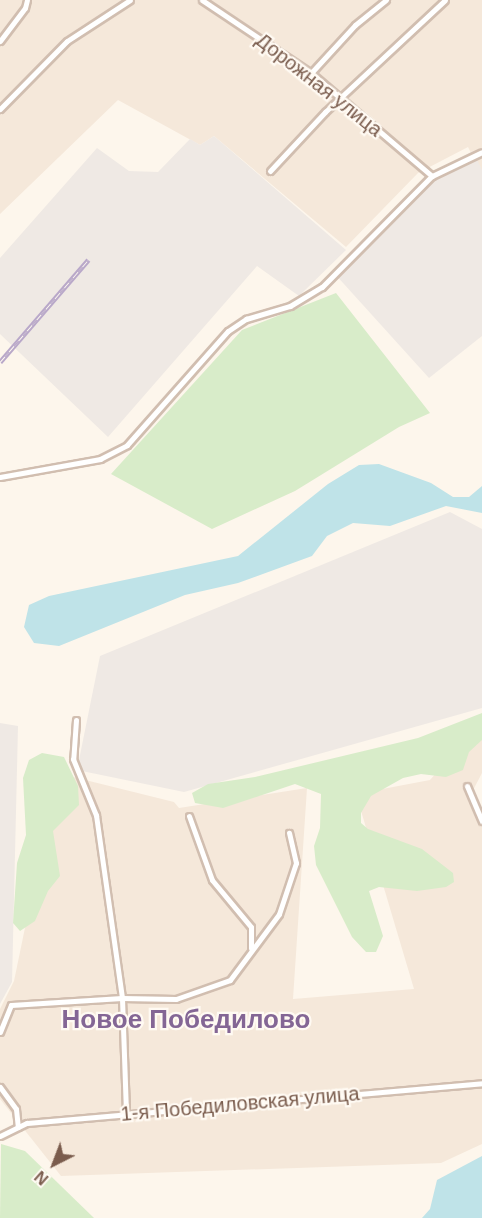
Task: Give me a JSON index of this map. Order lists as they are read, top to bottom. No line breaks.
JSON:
{"streets":{"street":["Дорожная улица","1-я Победиловская улица"]},"districts":["Новое Победилово"],"north":"bottom left"}
